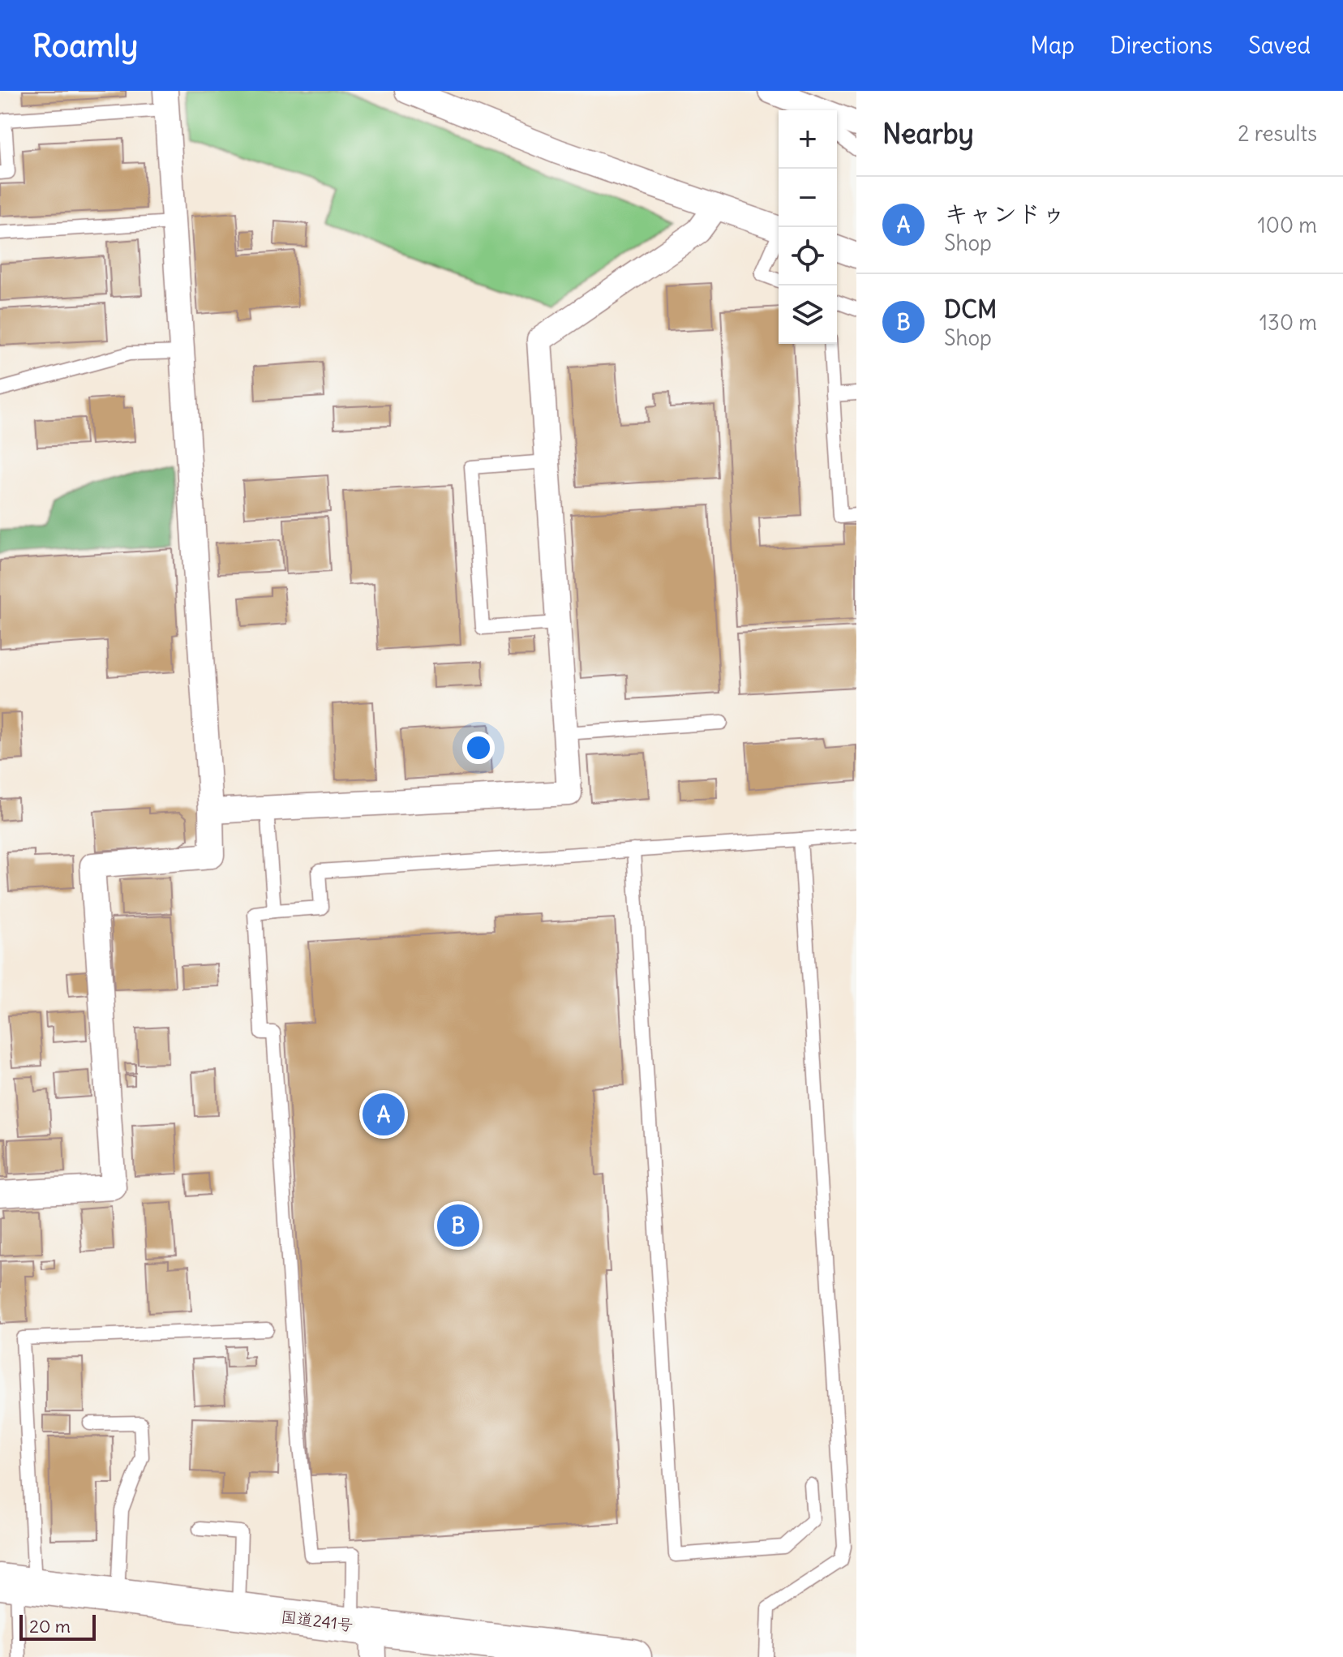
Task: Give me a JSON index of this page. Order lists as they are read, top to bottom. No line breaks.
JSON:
{"streets":{"highway":["国道241号"]},"scale_bar":"20 m","page":{"header":"Roamly","nav":["Map","Directions","Saved"],"heading":["Nearby","2 results"],"map_buttons":["+","−"],"list":[{"mark":"A","name":"キャンドゥ","note":"Shop","value":"100 m"},{"mark":"B","name":"DCM","note":"Shop","value":"130 m"}],"pins":["A","B"],"scale":"20 m"}}
